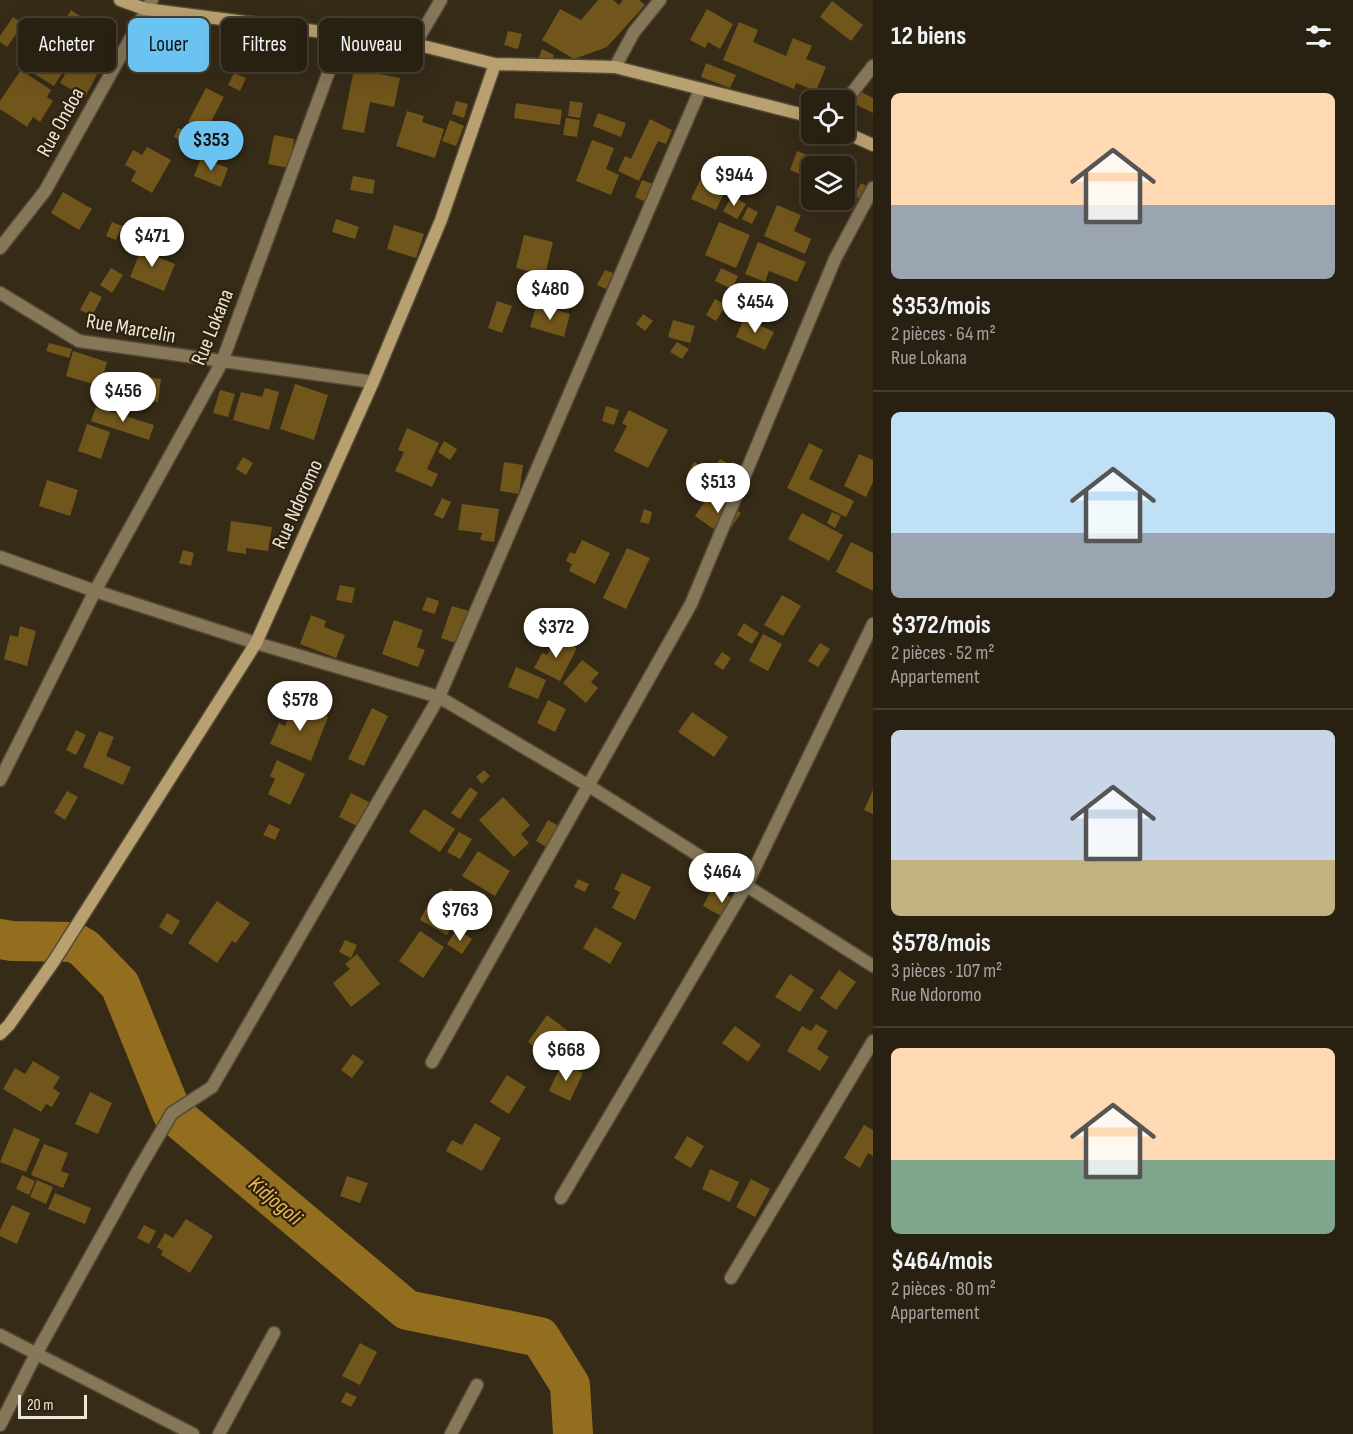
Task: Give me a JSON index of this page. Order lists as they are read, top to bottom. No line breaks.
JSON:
{"streets":{"street":["Rue Ondoa","Rue Lokana","Rue Marcelin","Rue Ndoromo"]},"crossings":[["Rue Lokana","Rue Marcelin"],["Rue Marcelin","Rue Ndoromo"]],"water":["Kidjogoli"],"scale_bar":"20 m","page":{"heading":"12 biens","chip":["Acheter","Louer","Filtres","Nouveau"],"list":[{"name":"$353/mois","note":"2 pièces · 64 m² · Rue Lokana"},{"name":"$372/mois","note":"2 pièces · 52 m² · Appartement"},{"name":"$578/mois","note":"3 pièces · 107 m² · Rue Ndoromo"},{"name":"$464/mois","note":"2 pièces · 80 m² · Appartement"}],"price":["$353","$944","$471","$480","$454","$456","$513","$372","$578","$464","$763","$668"],"scale":"20 m"}}
